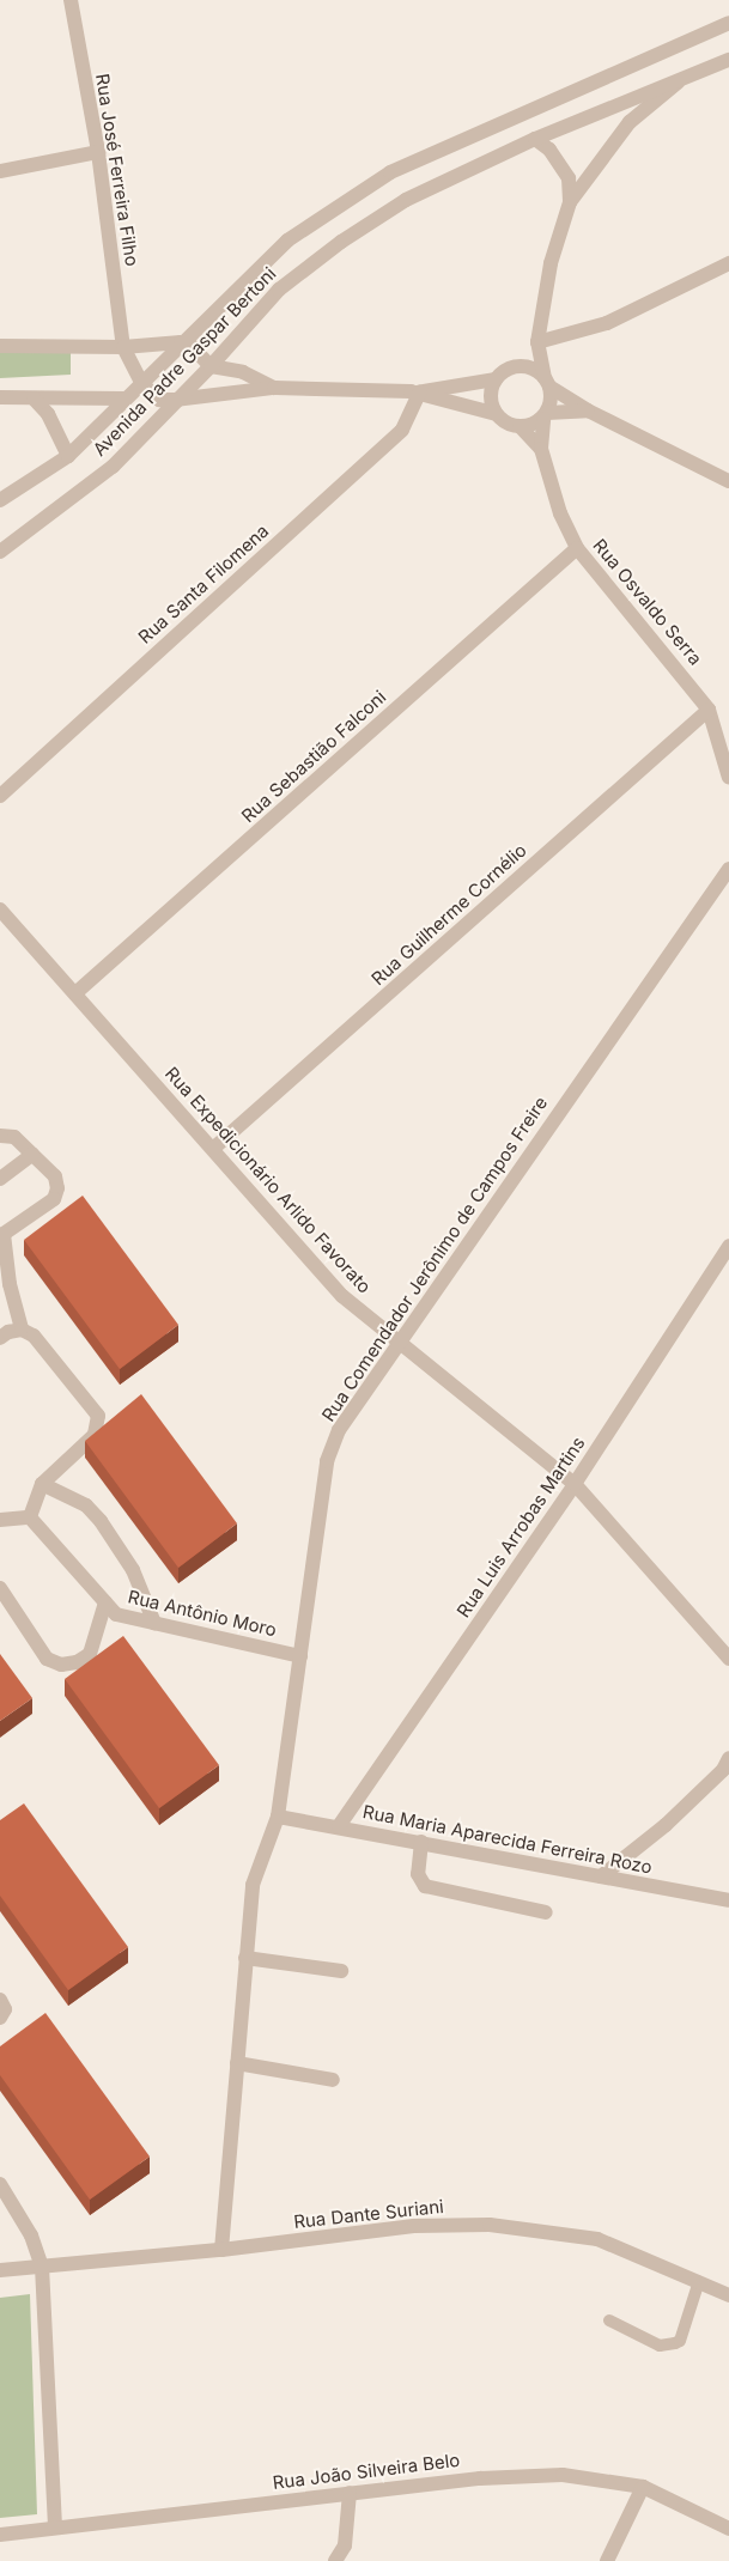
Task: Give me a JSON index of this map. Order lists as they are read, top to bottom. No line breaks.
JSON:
{"streets":{"street":["Rua José Ferreira Filho","Avenida Padre Gaspar Bertoni","Rua Santa Filomena","Rua Osvaldo Serra","Rua Sebastião Falconi","Rua Guilherme Cornélio","Rua Expedicionário Arlido Favorato","Rua Comendador Jerônimo de Campos Freire","Rua Luis Arrobas Martins","Rua Antônio Moro","Rua Maria Aparecida Ferreira Rozo","Rua Dante Suriani","Rua João Silveira Belo"]},"crossings":[["Rua José Ferreira Filho","Avenida Padre Gaspar Bertoni"],["Rua Osvaldo Serra","Rua Sebastião Falconi"],["Rua Osvaldo Serra","Rua Guilherme Cornélio"],["Rua Sebastião Falconi","Rua Expedicionário Arlido Favorato"],["Rua Guilherme Cornélio","Rua Expedicionário Arlido Favorato"],["Rua Expedicionário Arlido Favorato","Rua Comendador Jerônimo de Campos Freire"],["Rua Expedicionário Arlido Favorato","Rua Luis Arrobas Martins"],["Rua Comendador Jerônimo de Campos Freire","Rua Antônio Moro"],["Rua Comendador Jerônimo de Campos Freire","Rua Maria Aparecida Ferreira Rozo"],["Rua Comendador Jerônimo de Campos Freire","Rua Dante Suriani"],["Rua Luis Arrobas Martins","Rua Maria Aparecida Ferreira Rozo"]]}
